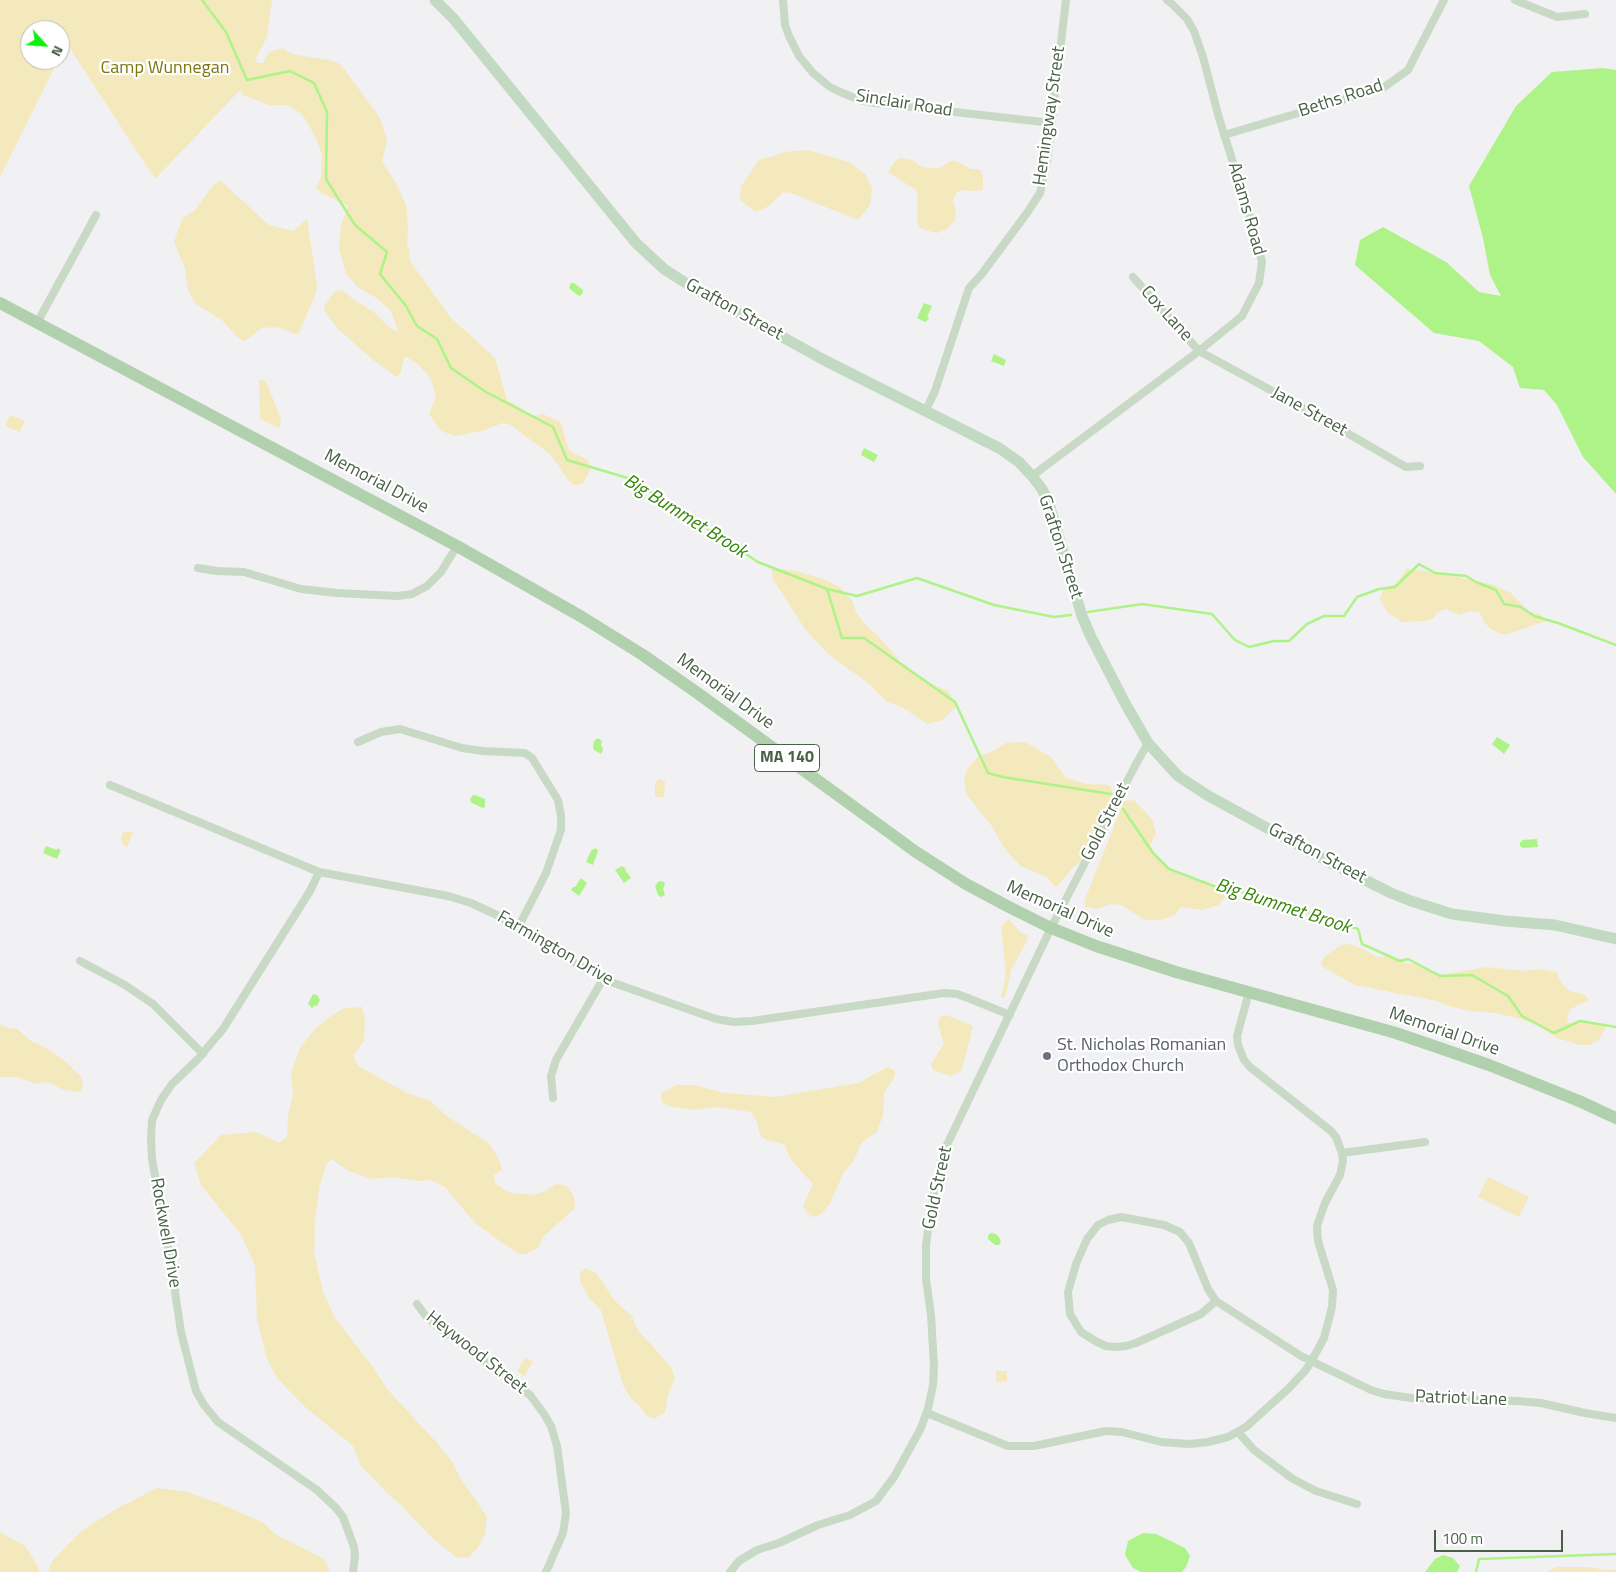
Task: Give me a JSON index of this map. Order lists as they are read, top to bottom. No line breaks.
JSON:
{"streets":{"main road":["Memorial Drive","MA 140"],"street":["Beths Road","Sinclair Road","Hemingway Street","Adams Road","Grafton Street","Cox Lane","Jane Street","Gold Street","Farmington Drive","Rockwell Drive","Heywood Street","Patriot Lane"]},"crossings":[["Beths Road","Adams Road"],["Sinclair Road","Hemingway Street"],["Hemingway Street","Grafton Street"],["Adams Road","Grafton Street"],["Adams Road","Cox Lane"],["Adams Road","Jane Street"],["Grafton Street","Gold Street"],["Cox Lane","Jane Street"],["Memorial Drive","Gold Street"],["Gold Street","Farmington Drive"],["Farmington Drive","Rockwell Drive"]],"water":["Big Bummet Brook"],"parks":["Camp Wunnegan"],"places":["St. Nicholas Romanian Orthodox Church"],"scale_bar":"100 m","north":"bottom right"}
